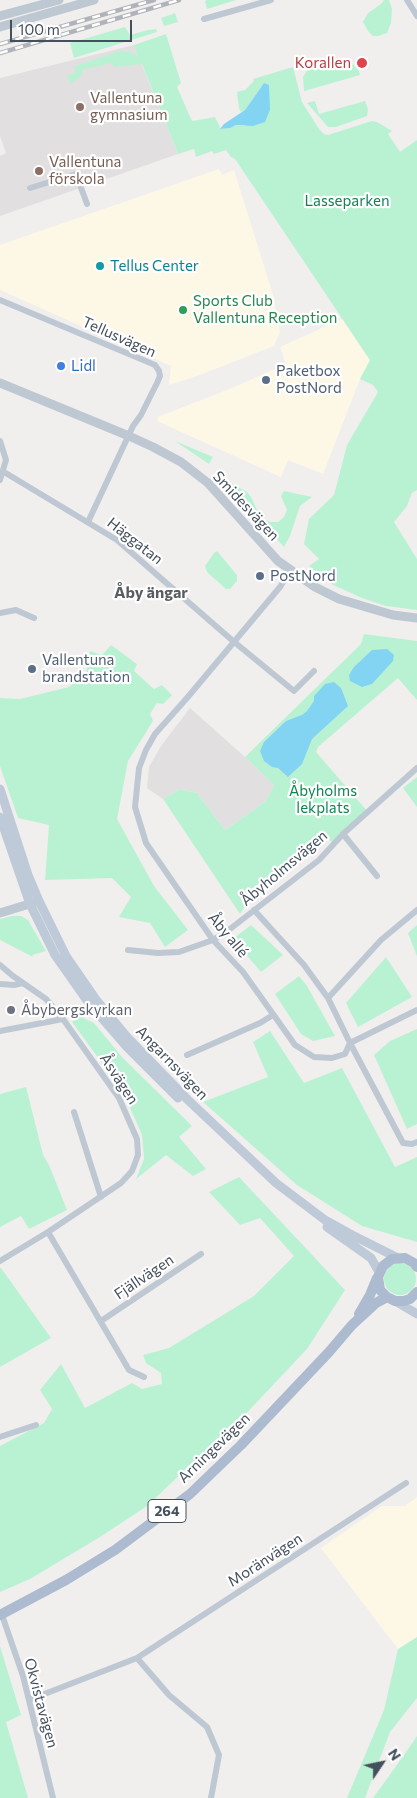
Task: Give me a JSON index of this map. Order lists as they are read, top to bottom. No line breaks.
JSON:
{"streets":{"main road":["Angarnsvägen","Arningevägen","264"],"street":["Tellusvägen","Smidesvägen","Häggatan","Åbyholmsvägen","Åby allé","Åsvägen","Fjällvägen","Moränvägen","Okvistavägen"]},"crossings":[["Tellusvägen","Smidesvägen"],["Tellusvägen","Häggatan"],["Smidesvägen","Häggatan"],["Smidesvägen","Åby allé"],["Häggatan","Åby allé"],["Åbyholmsvägen","Åby allé"],["Angarnsvägen","Arningevägen"],["Arningevägen","Okvistavägen"],["Moränvägen","Okvistavägen"]],"districts":["Åby ängar"],"parks":["Lasseparken","Åbyholms lekplats"],"places":["Korallen","Vallentuna gymnasium","Vallentuna förskola","Tellus Center","Sports Club Vallentuna Reception","Lidl","Paketbox PostNord","PostNord","Vallentuna brandstation","Åbybergskyrkan"],"scale_bar":"100 m","north":"top right"}
